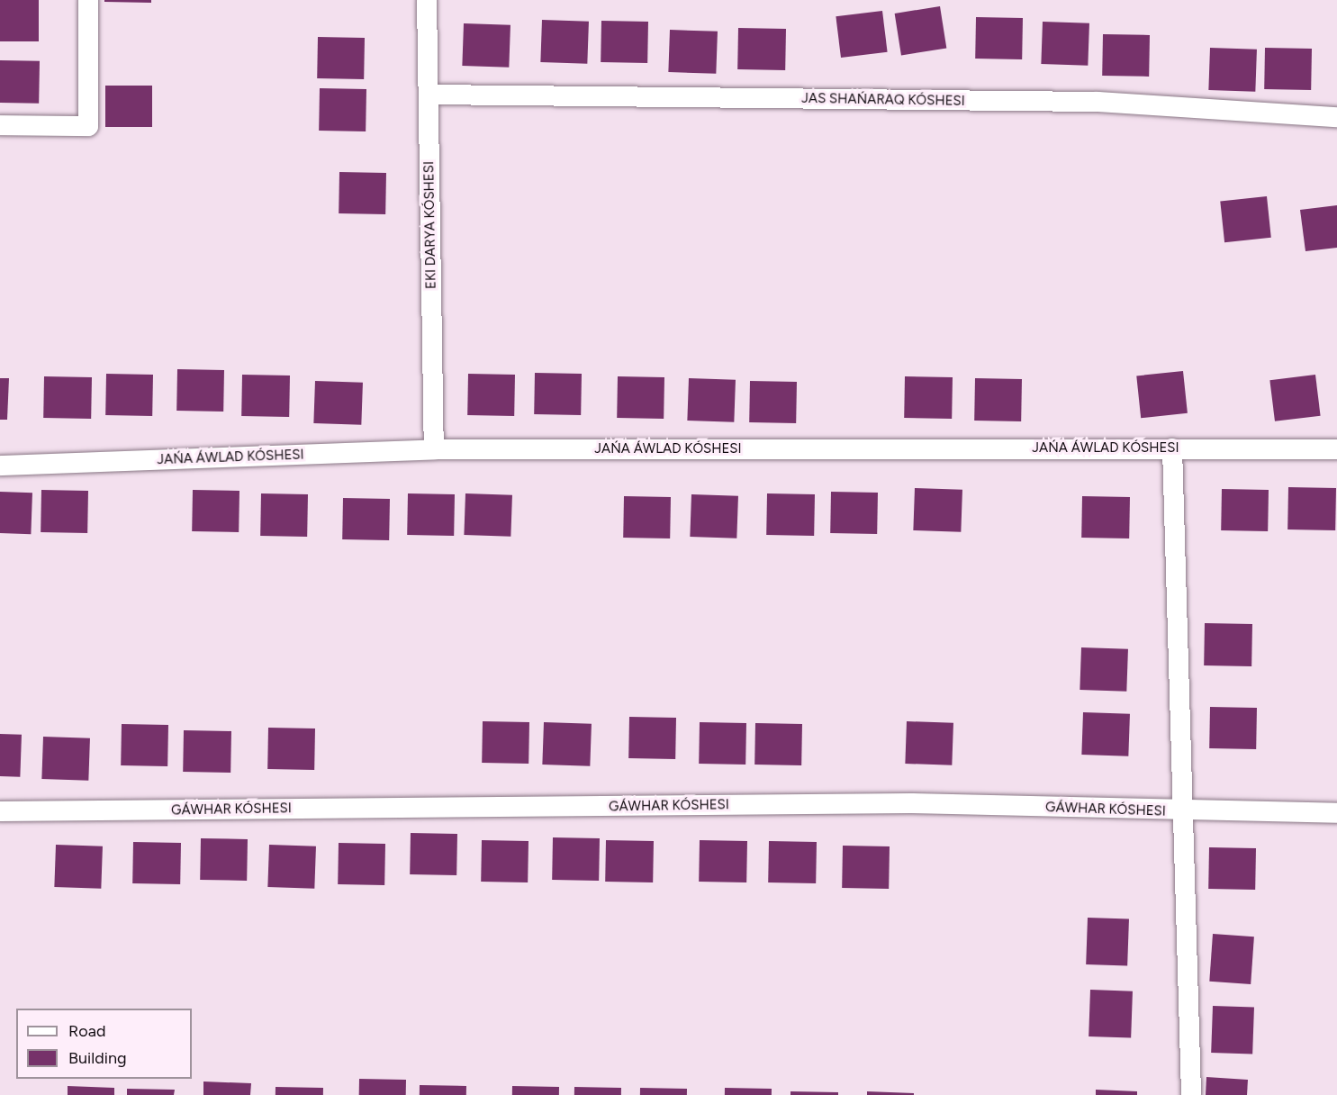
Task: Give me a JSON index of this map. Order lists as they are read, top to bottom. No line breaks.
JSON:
{"streets":{"street":["JAS SHAŃARAQ KÓSHESI","EKI DARYA KÓSHESI","JAŃA ÁWLAD KÓSHESI","GÁWHAR KÓSHESI"]},"crossings":[["JAS SHAŃARAQ KÓSHESI","EKI DARYA KÓSHESI"],["EKI DARYA KÓSHESI","JAŃA ÁWLAD KÓSHESI"]],"legend":["Road","Building"]}
